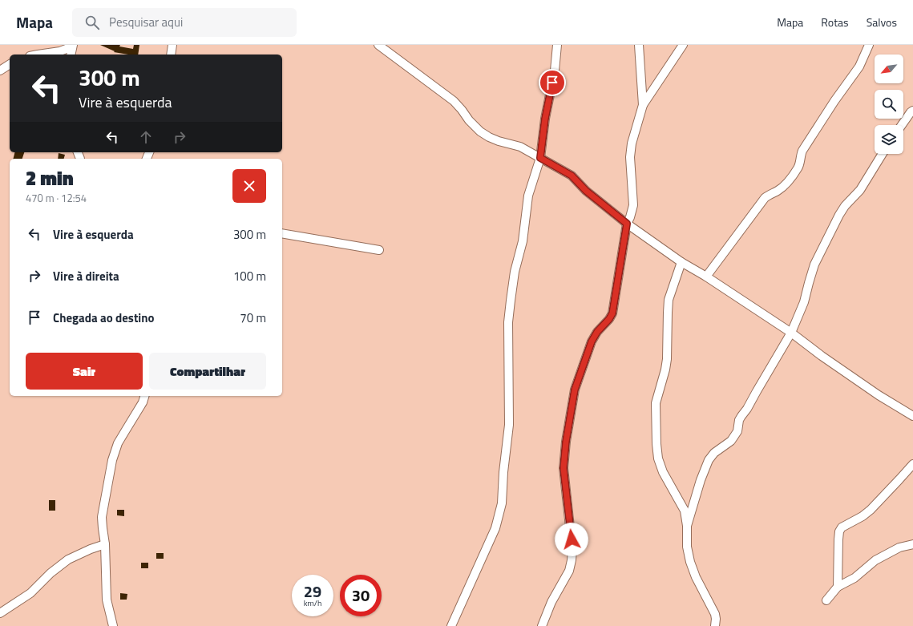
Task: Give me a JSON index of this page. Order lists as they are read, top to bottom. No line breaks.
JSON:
{"north":"bottom left","page":{"header":"Mapa","search":"Pesquisar aqui","nav":["Mapa","Rotas","Salvos"],"turn":["300 m","Vire à esquerda"],"heading":["2 min","470 m · 12:54"],"list":[{"name":"Vire à esquerda","value":"300 m"},{"name":"Vire à direita","value":"100 m"},{"name":"Chegada ao destino","value":"70 m"}],"buttons":["Sair","Compartilhar"],"speed":"29 km/h","limit":"30"}}
